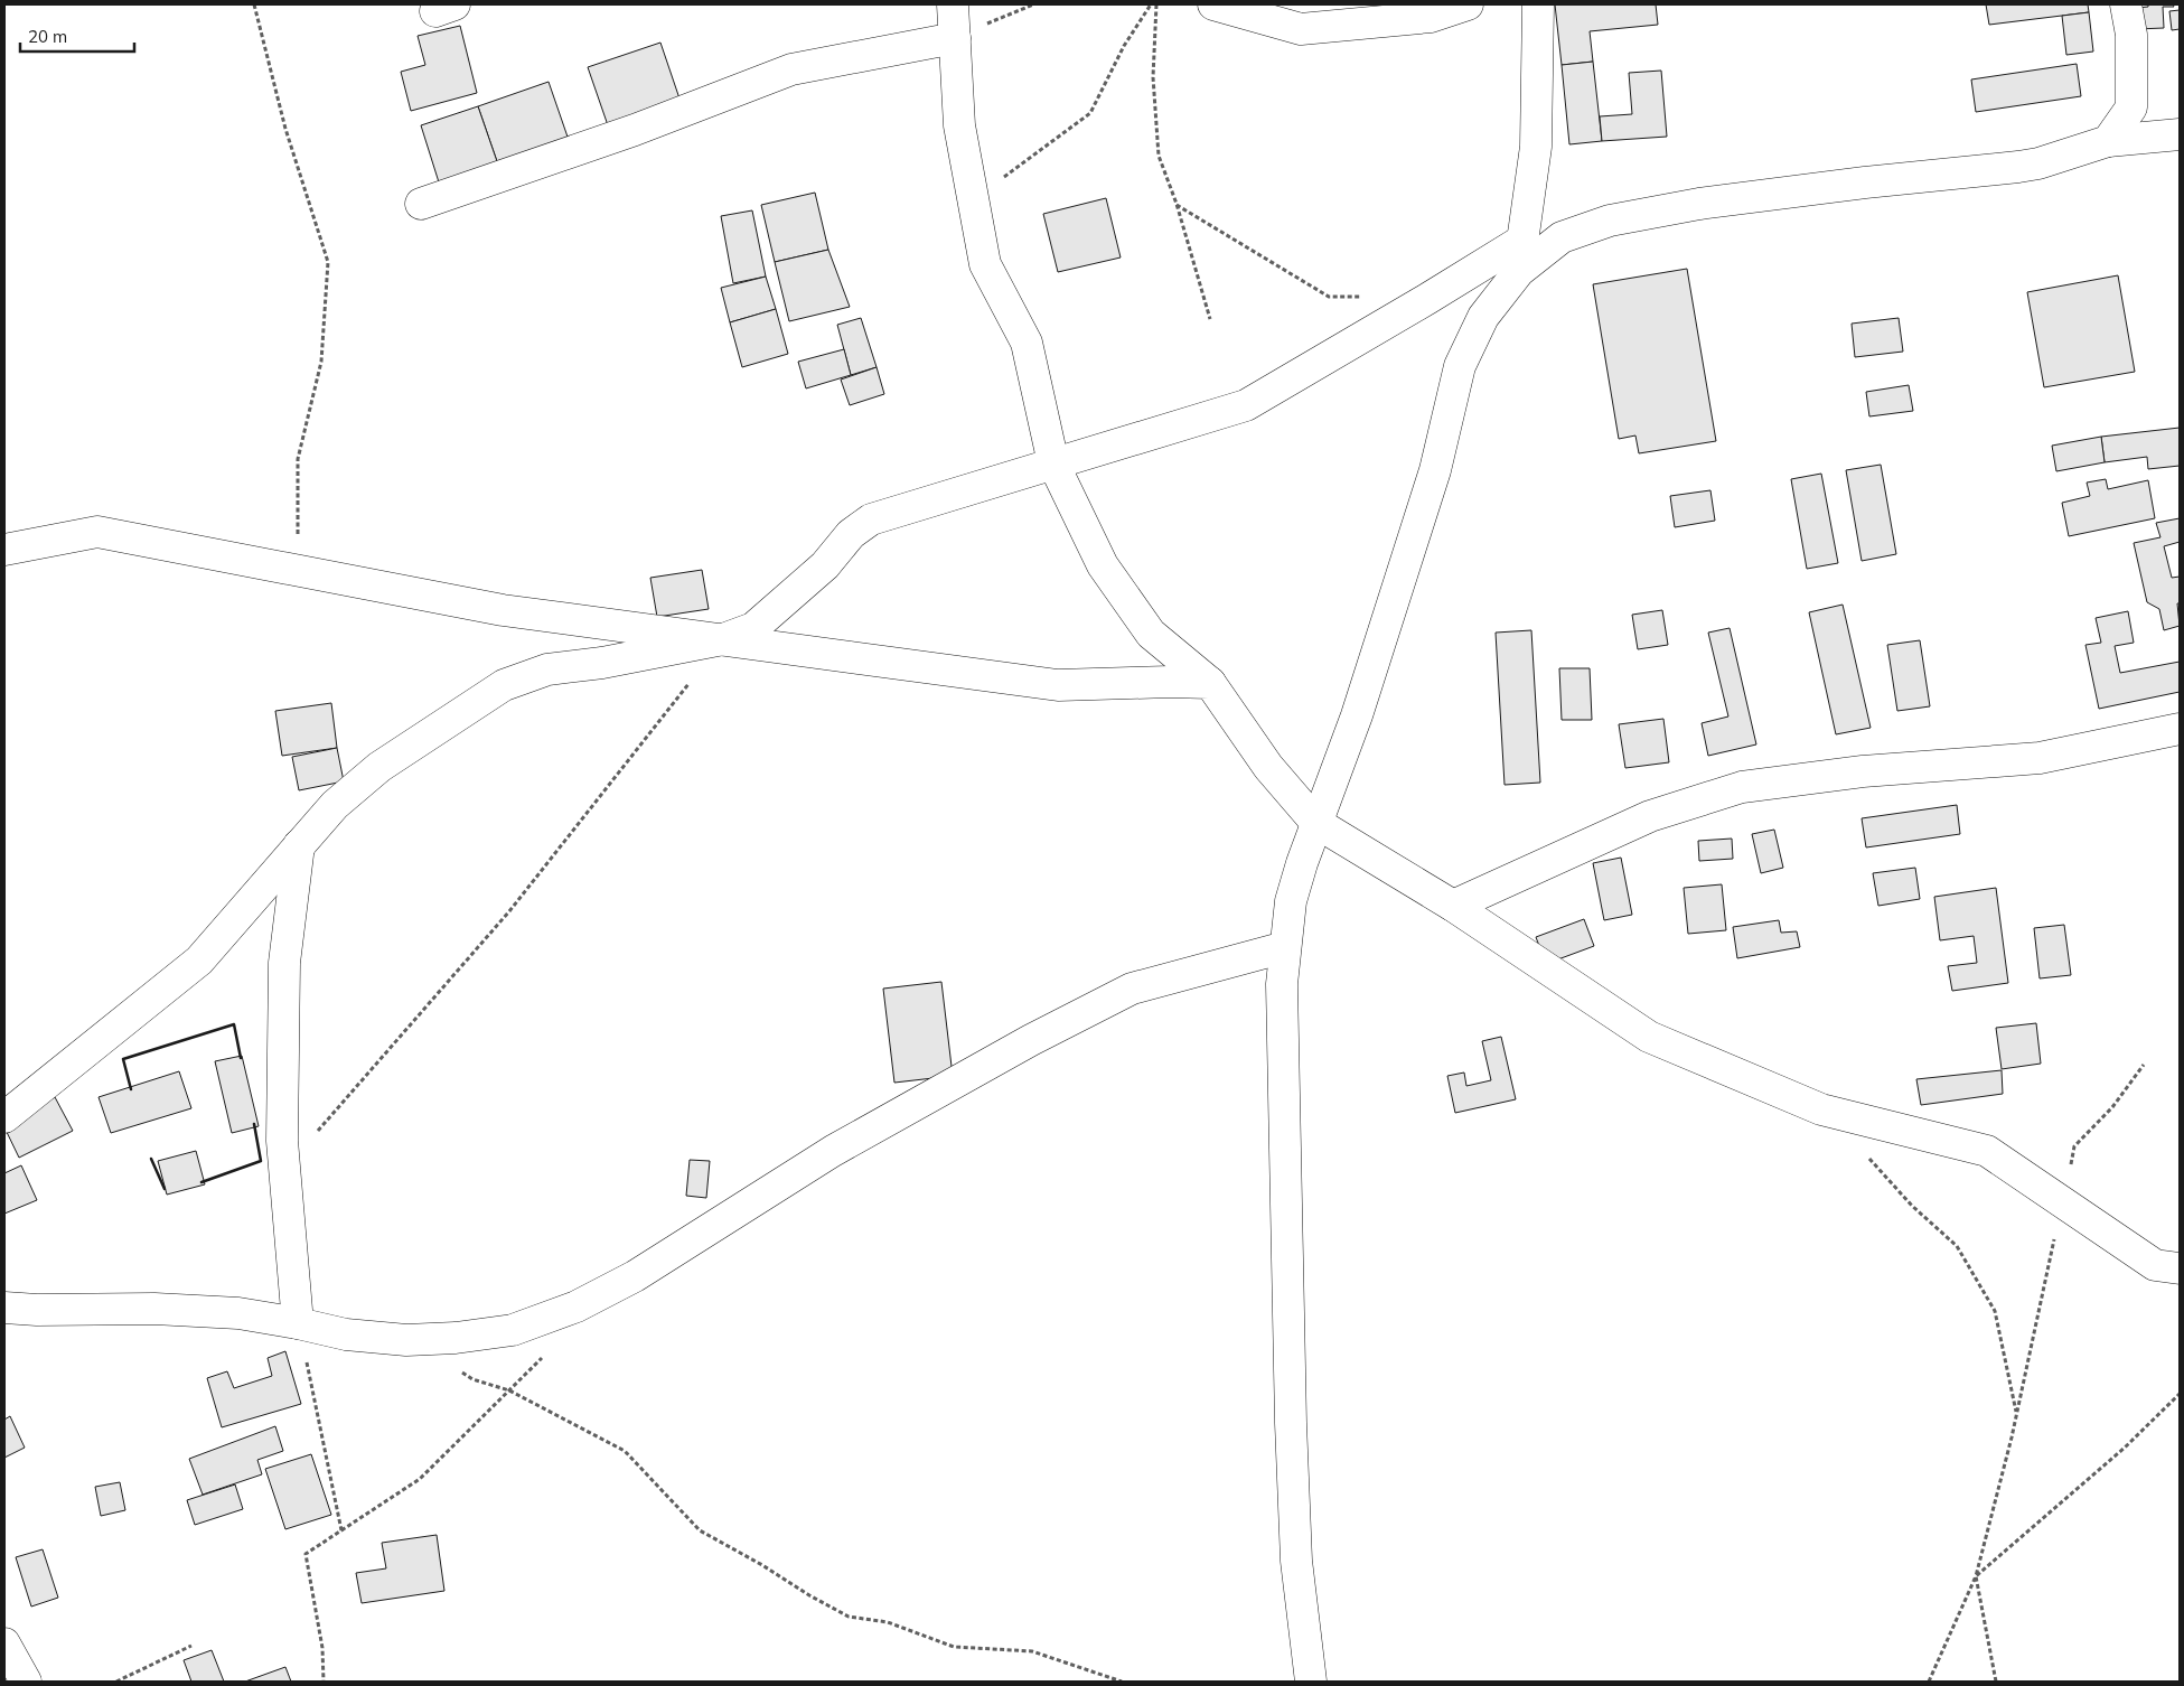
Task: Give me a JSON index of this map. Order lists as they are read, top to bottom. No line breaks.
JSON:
{"scale_bar":"20 m"}
